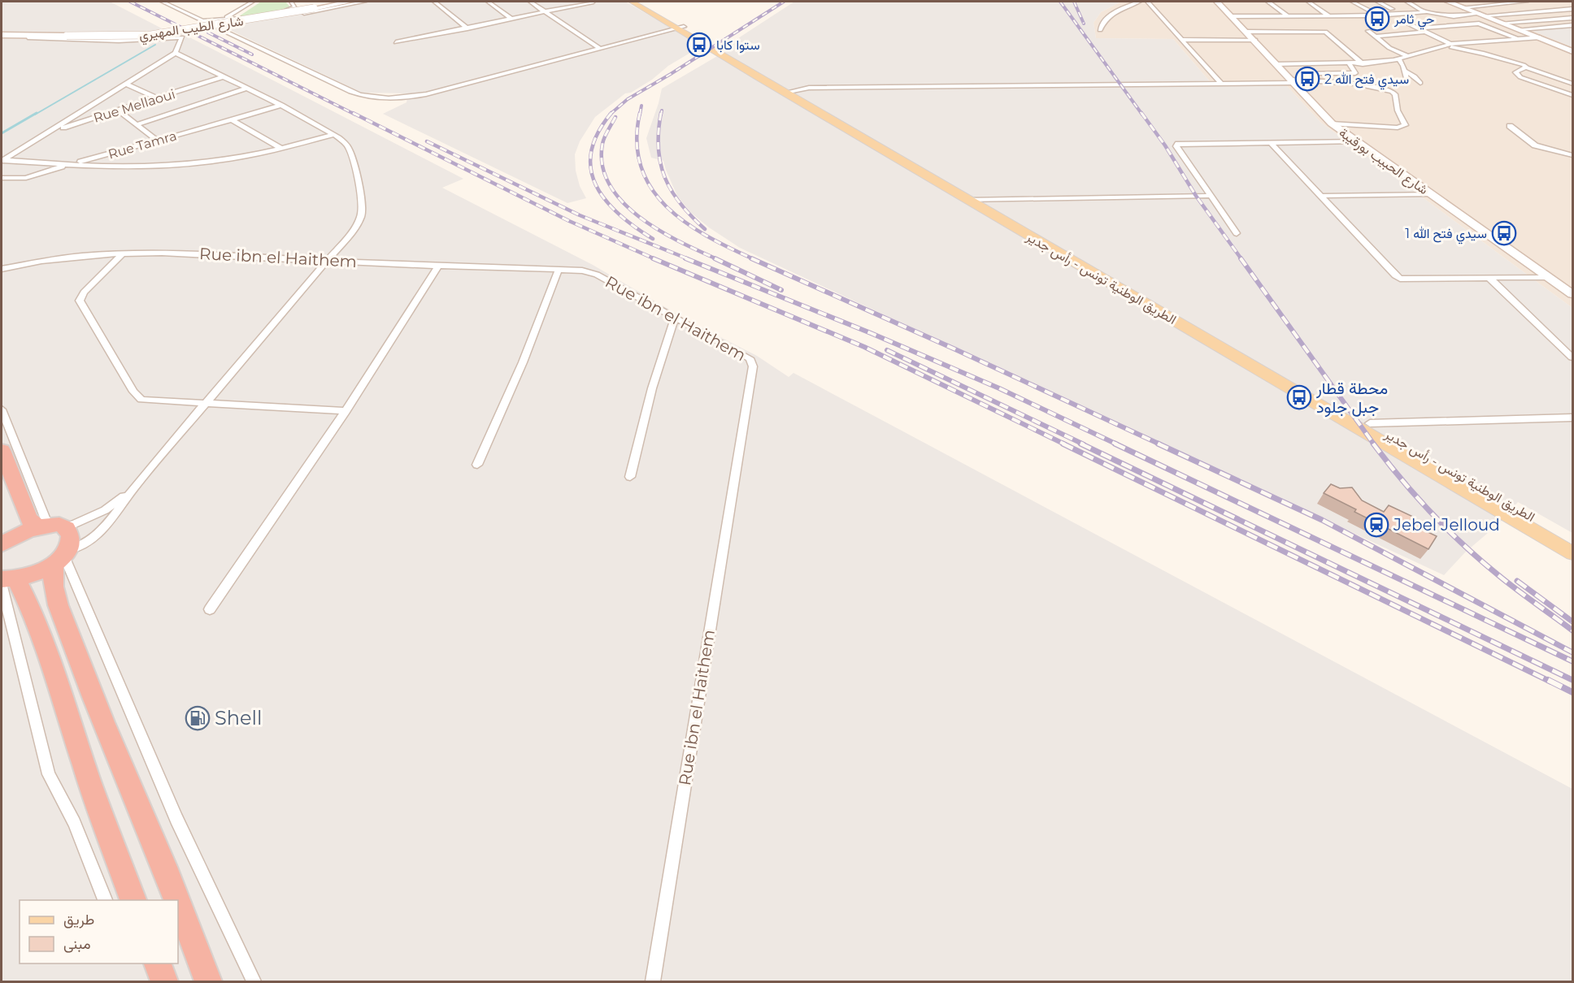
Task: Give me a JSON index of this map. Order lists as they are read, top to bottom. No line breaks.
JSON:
{"streets":{"main road":["شارع الطيب المهيري","شارع الحبيب بورقيبة","الطريق الوطنية تونس - رأس جدير"],"street":["Rue Mellaoui","Rue Tamra","Rue ibn el Haithem"]},"places":{"bus stop":["حي ثامر","ستوا كابا","2 سيدي فتح الله","سيدي فتح الله 1","محطة قطار جبل جلود"],"station":["Jebel Jelloud"],"fuel station":["Shell"]},"legend":["طريق","مبنى"]}
